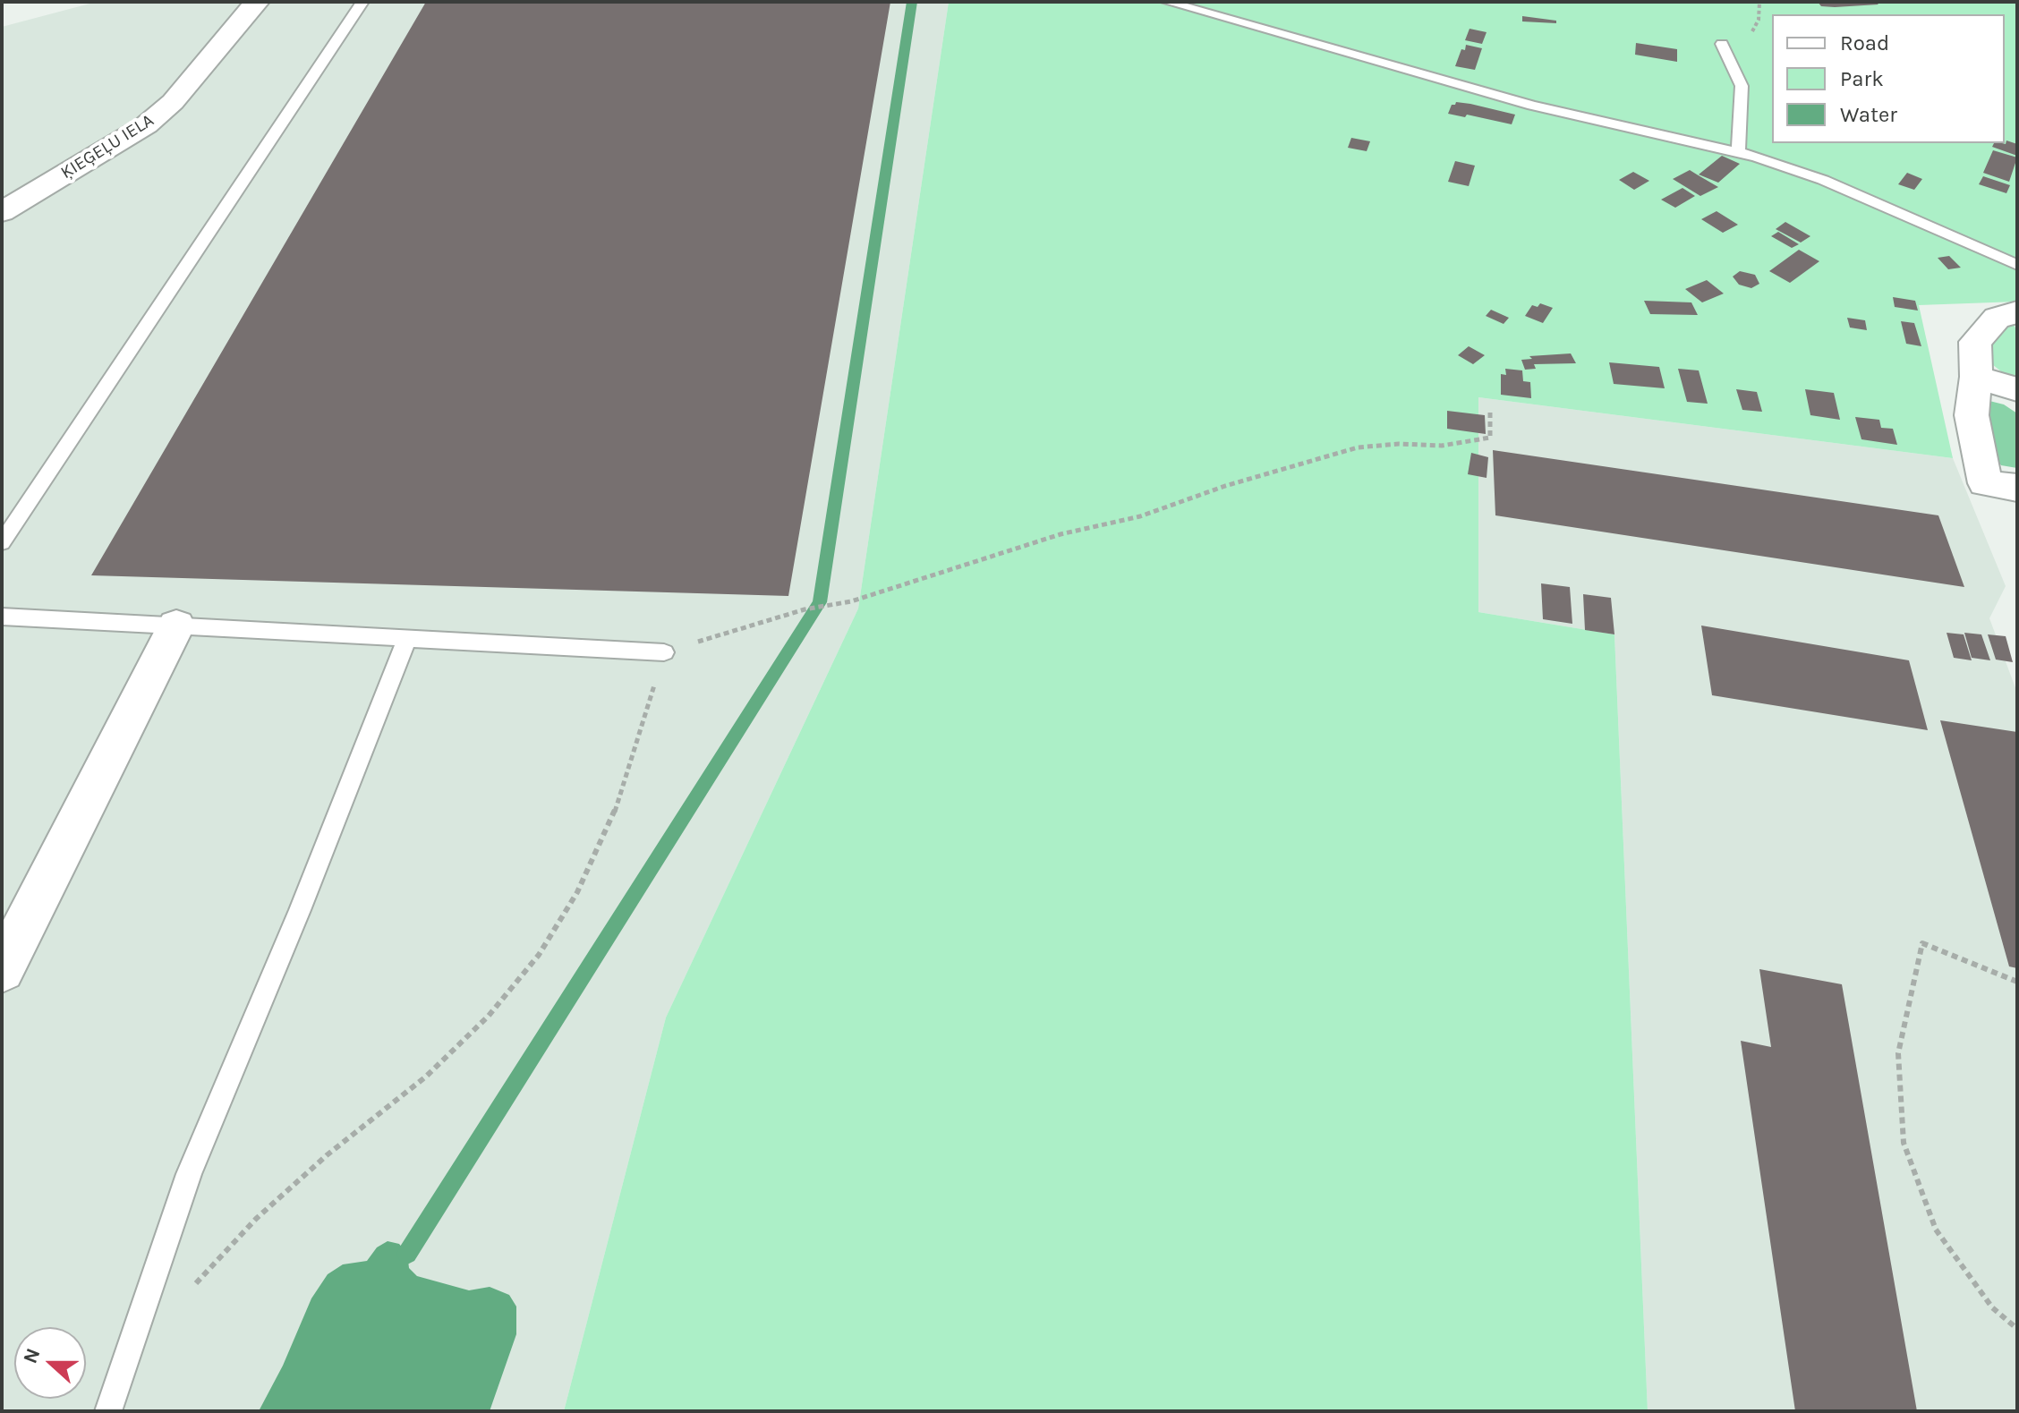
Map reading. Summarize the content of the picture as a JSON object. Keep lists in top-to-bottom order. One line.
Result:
{"streets":{"street":["ĶIEĢEĻU IELA"]},"legend":["Road","Park","Water"],"north":"left"}
